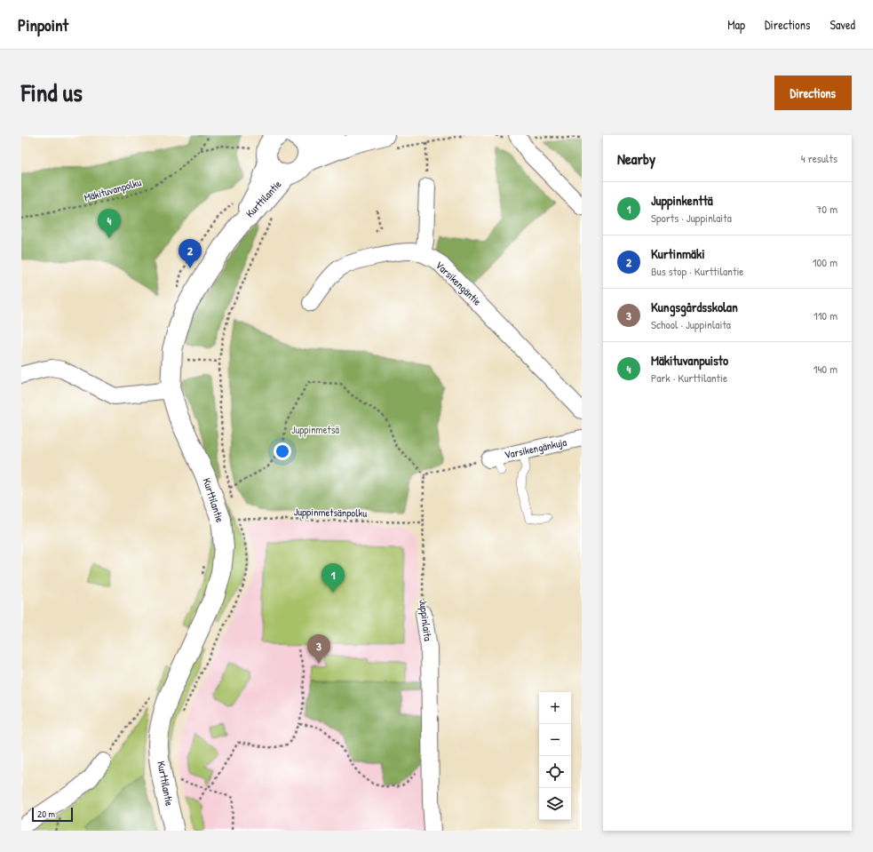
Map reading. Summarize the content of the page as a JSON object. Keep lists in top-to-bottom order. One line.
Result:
{"streets":{"street":["Kurttilantie","Varsikengäntie","Varsikengänkuja","Juppinlaita"],"path":["Mäkituvanpolku","Juppinmetsänpolku"]},"crossings":[["Juppinmetsänpolku","Juppinlaita"]],"parks":["Juppinmetsä"],"scale_bar":"20 m","page":{"header":"Pinpoint","nav":["Map","Directions","Saved"],"title":"Find us","buttons":"Directions","heading":["Nearby","4 results"],"list":[{"mark":"1","name":"Juppinkenttä","note":"Sports · Juppinlaita","value":"70 m"},{"mark":"2","name":"Kurtinmäki","note":"Bus stop · Kurttilantie","value":"100 m"},{"mark":"3","name":"Kungsgårdsskolan","note":"School · Juppinlaita","value":"110 m"},{"mark":"4","name":"Mäkituvanpuisto","note":"Park · Kurttilantie","value":"140 m"}],"pins":["4","2","1","3"],"map_buttons":["+","−"],"scale":"20 m"}}
